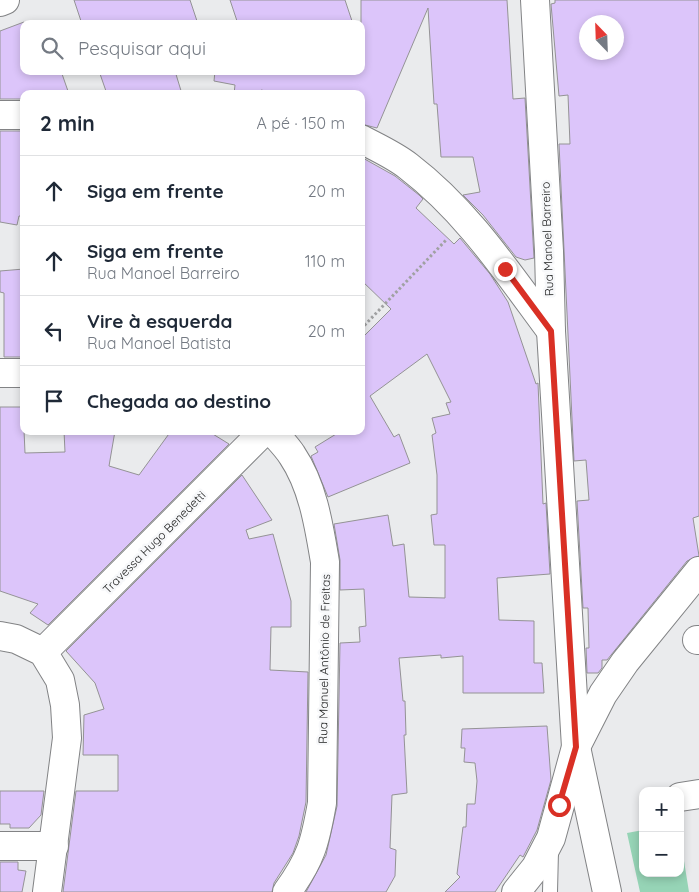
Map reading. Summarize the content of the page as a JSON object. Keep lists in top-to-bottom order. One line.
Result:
{"streets":{"street":["Rua Manoel Barreiro","Travessa Hugo Benedetti","Rua Manuel Antônio de Freitas"]},"north":"top left","page":{"search":"Pesquisar aqui","heading":["2 min","A pé · 150 m"],"list":[["Siga em frente","20 m"],["Siga em frente","Rua Manoel Barreiro","110 m"],["Vire à esquerda","Rua Manoel Batista","20 m"],"Chegada ao destino"],"map_buttons":["+","−"]}}
